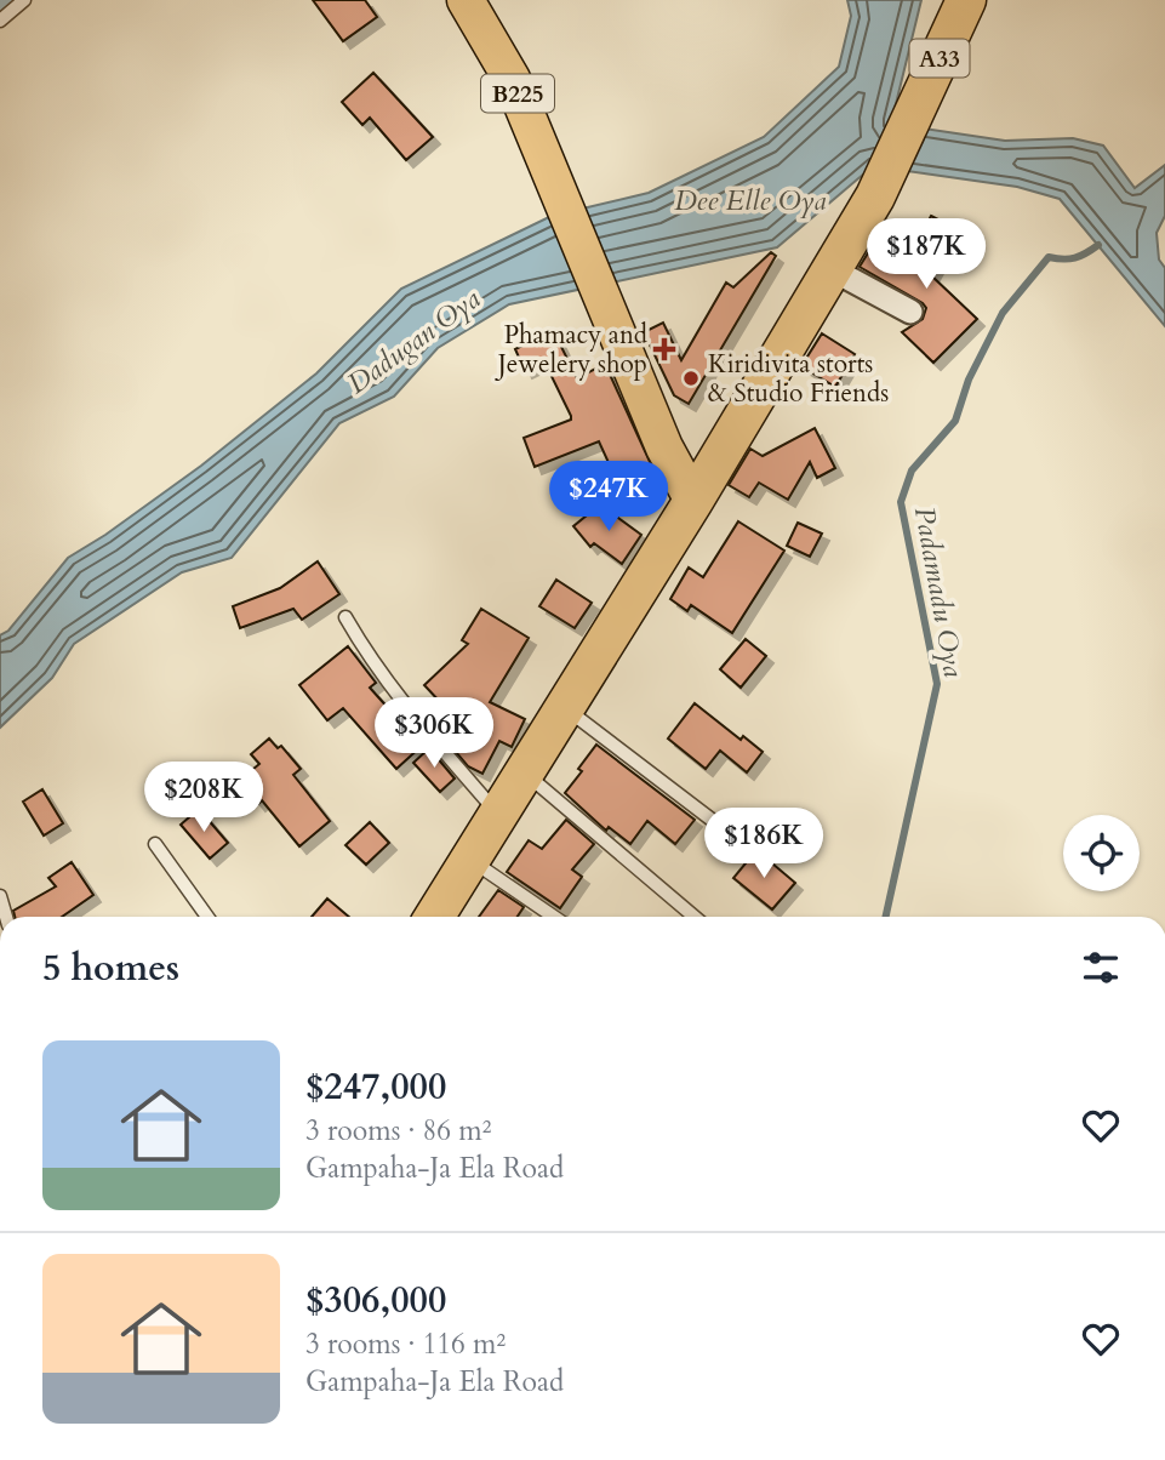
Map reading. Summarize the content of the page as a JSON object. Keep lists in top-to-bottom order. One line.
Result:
{"streets":{"highway":["A33"],"main road":["B225"]},"crossings":[["A33","B225"]],"water":["Dee Elle Oya","Dadugan Oya","Padamadu Oya"],"places":{"health":["Phamacy and Jewelery shop"],"other":["Kiridivita storts & Studio Friends"]},"page":{"price":["$187K","$247K","$306K","$208K","$186K"],"heading":"5 homes","list":[{"name":"$247,000","note":"3 rooms · 86 m² · Gampaha-Ja Ela Road"},{"name":"$306,000","note":"3 rooms · 116 m² · Gampaha-Ja Ela Road"}]}}
